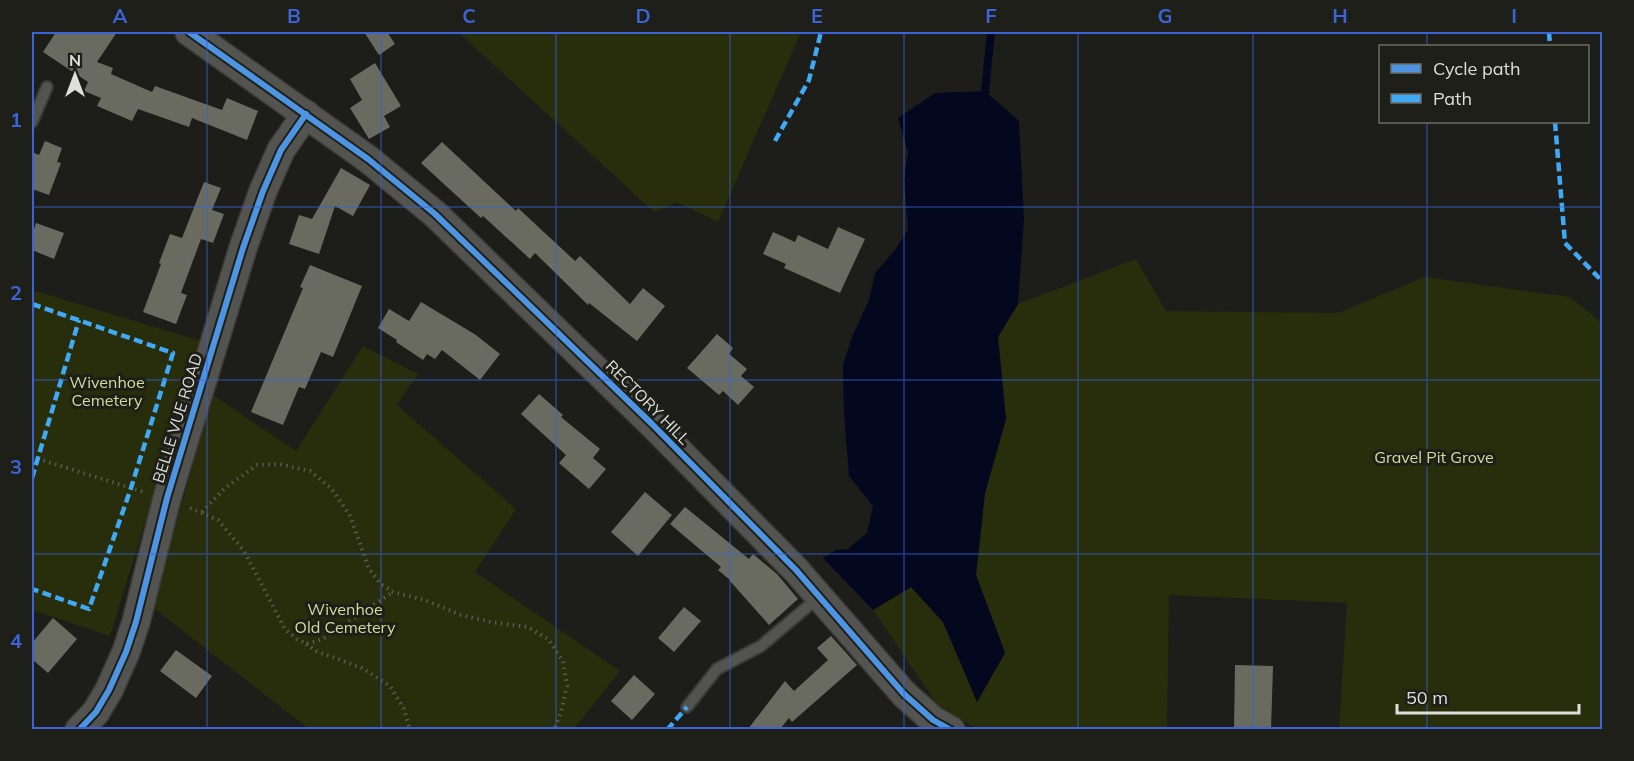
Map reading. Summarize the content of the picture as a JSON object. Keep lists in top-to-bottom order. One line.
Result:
{"streets":{"street":["RECTORY HILL","BELLE VUE ROAD"]},"crossings":[["RECTORY HILL","BELLE VUE ROAD"]],"parks":["Wivenhoe Cemetery","Gravel Pit Grove","Wivenhoe Old Cemetery"],"legend":["Cycle path","Path"],"scale_bar":"50 m","north":"top","grid":{"columns":["A","B","C","D","E","F","G","H","I"],"rows":["1","2","3","4"]}}
